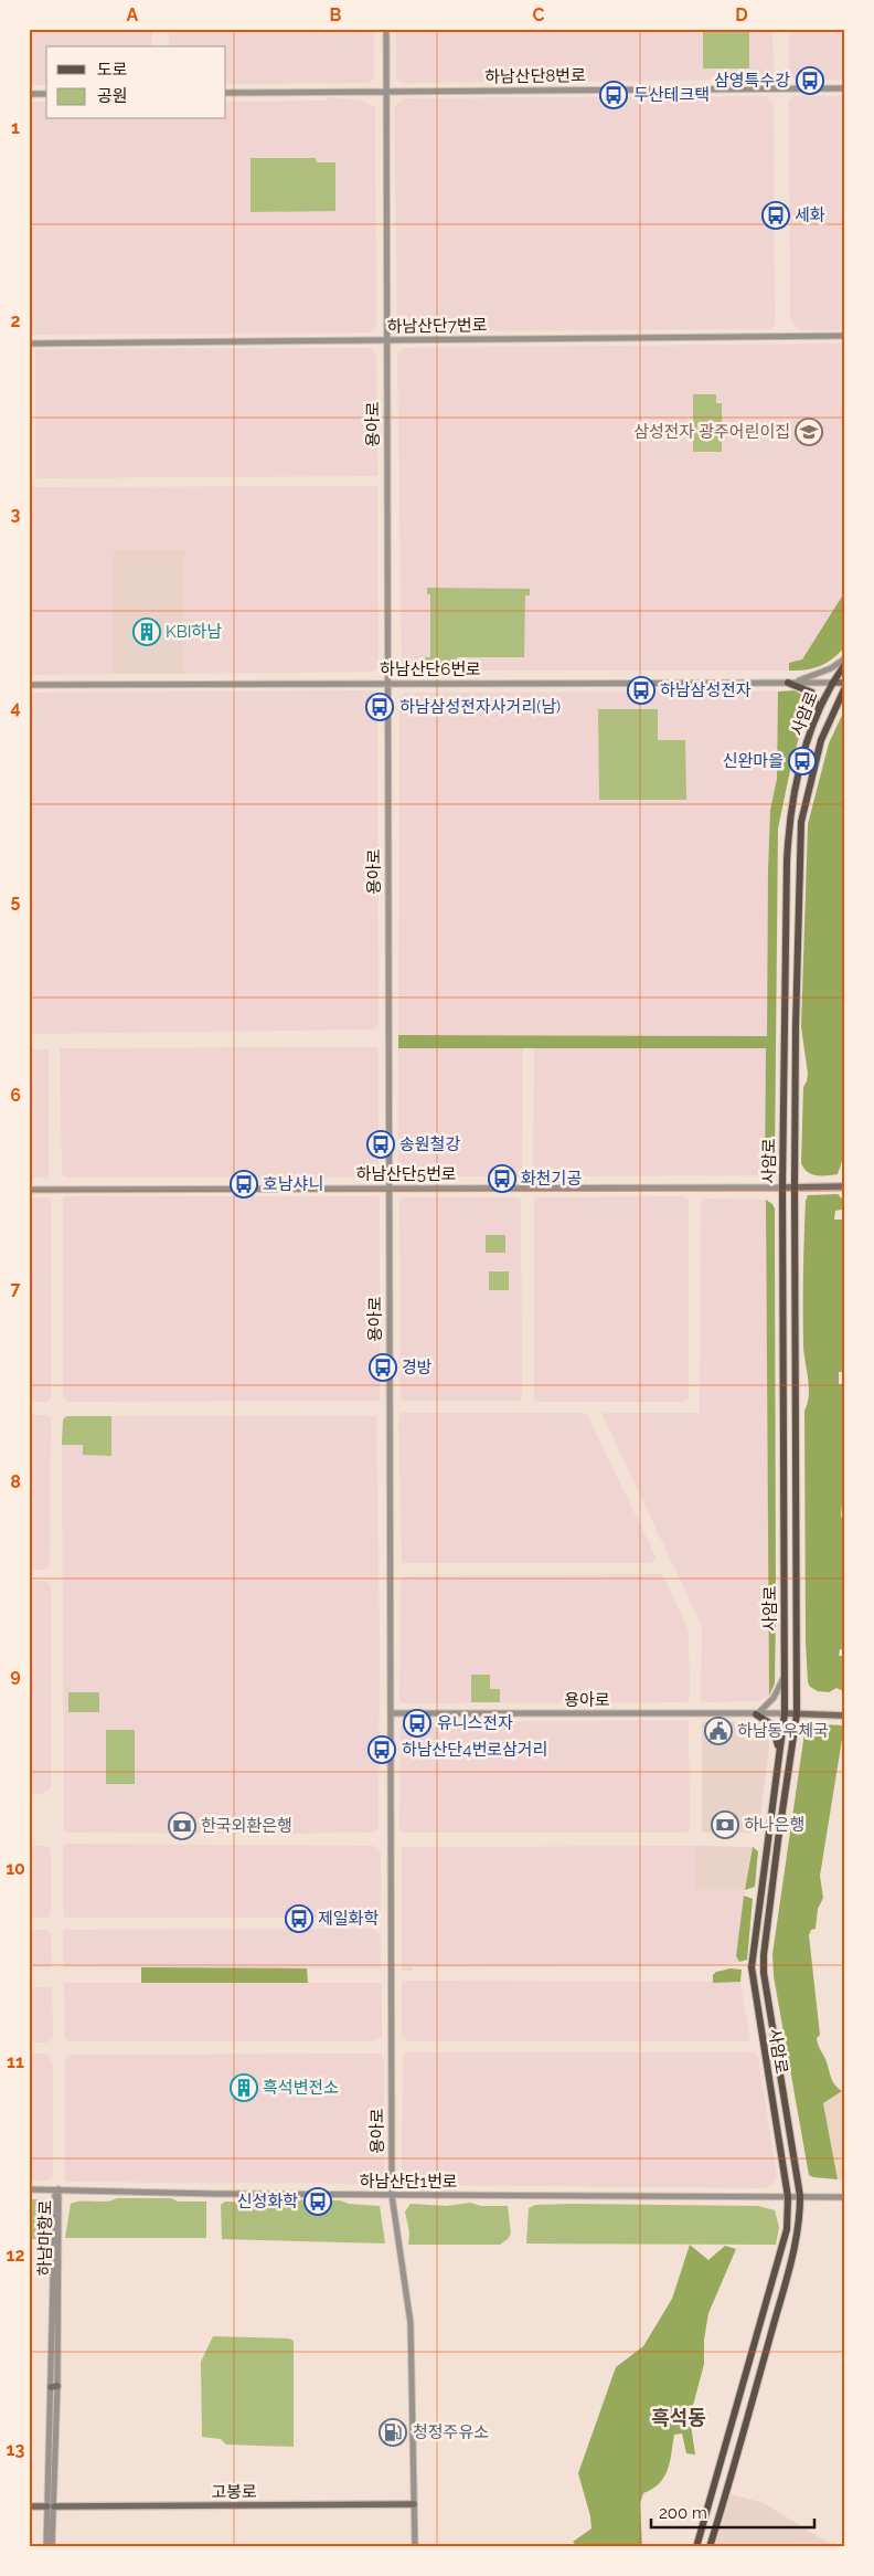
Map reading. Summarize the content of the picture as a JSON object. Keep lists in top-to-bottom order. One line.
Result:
{"streets":{"main road":["사암로","고봉로"],"street":["하남산단8번로","하남산단7번로","용아로","하남산단6번로","하남산단5번로","하남산단1번로","하남마항로"]},"crossings":[["하남산단8번로","용아로"],["하남산단7번로","용아로"],["용아로","하남산단6번로"],["용아로","사암로"],["용아로","하남산단5번로"],["용아로","하남산단1번로"],["용아로","고봉로"],["하남산단6번로","사암로"],["사암로","하남산단5번로"],["사암로","하남산단1번로"],["하남산단1번로","하남마항로"],["하남마항로","고봉로"]],"districts":["흑석동"],"places":{"bus stop":["삼영특수강","두산테크택","세화","하남삼성전자","하남삼성전자사거리(남)","신완마을","송원철강","화천기공","호남샤니","경방","유니스전자","하남산단4번로삼거리","제일화학","신성화학"],"school or university":["삼성전자 광주어린이집"],"building":["KBI하남","흑석변전소"],"public building":["하남동우체국"],"bank":["하나은행","한국외환은행"],"fuel station":["청정주유소"]},"legend":["도로","공원"],"scale_bar":"200 m","grid":{"columns":["A","B","C","D"],"rows":["1","2","3","4","5","6","7","8","9","10","11","12","13"]}}
